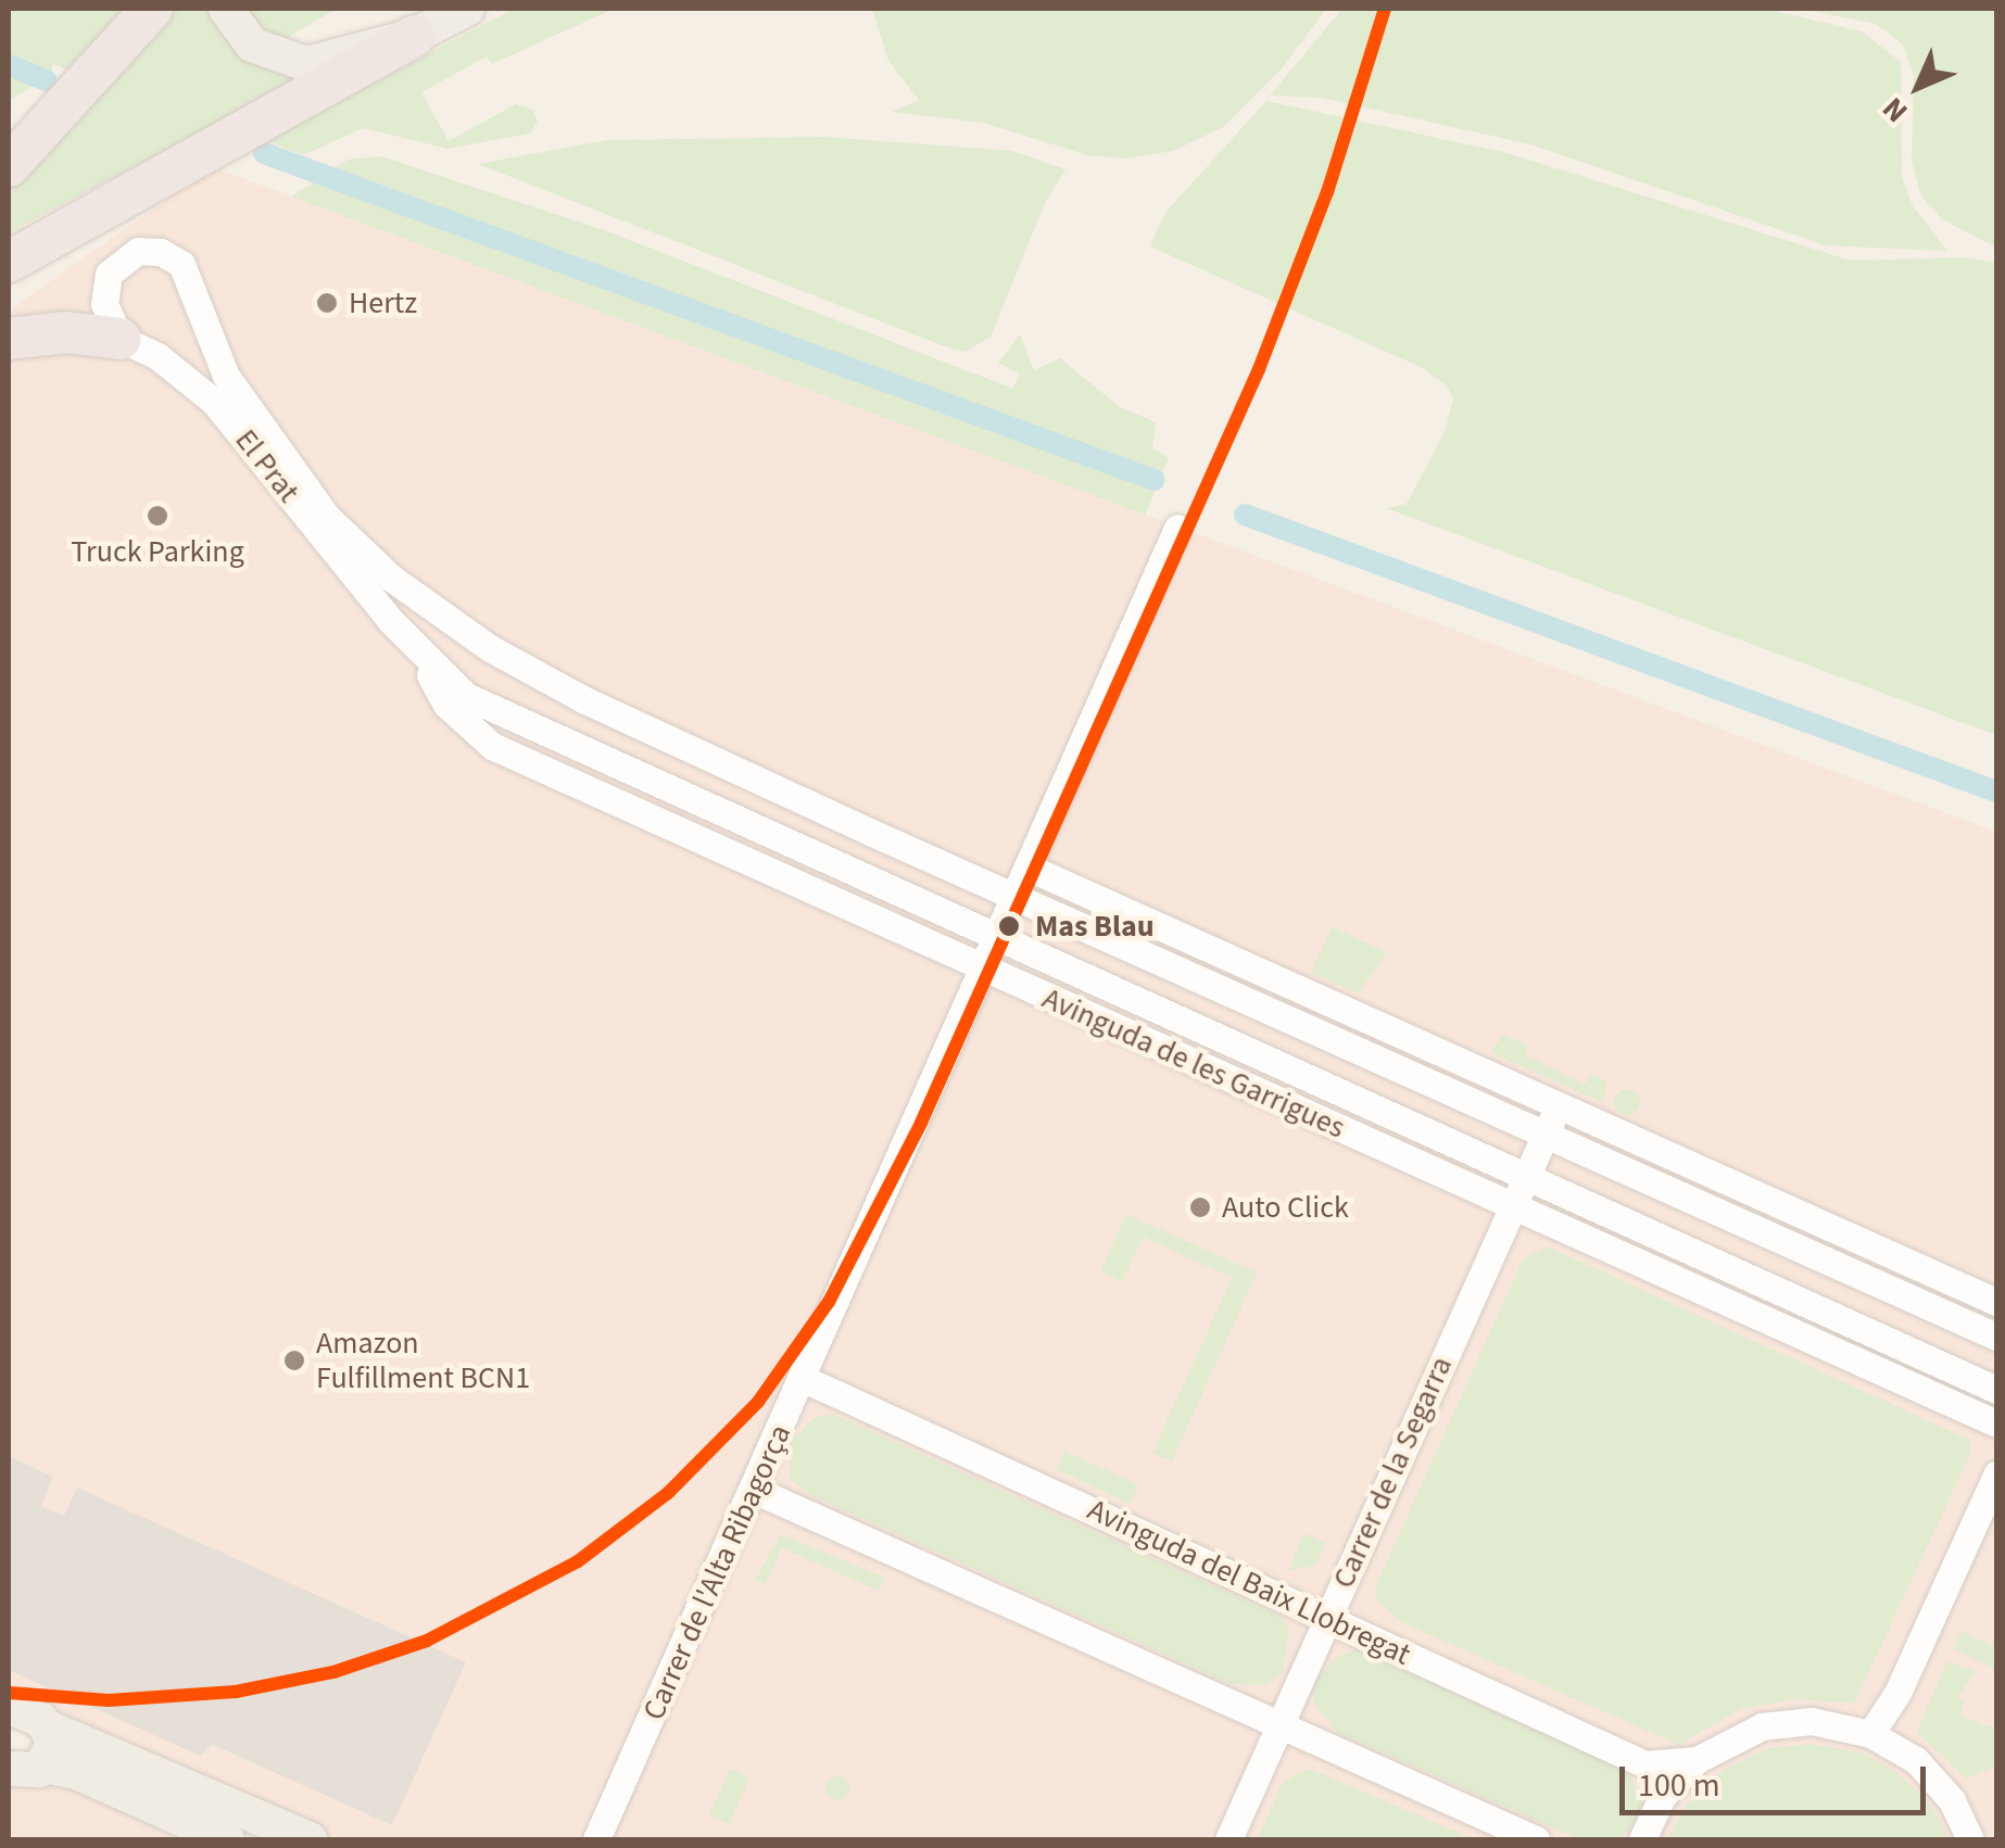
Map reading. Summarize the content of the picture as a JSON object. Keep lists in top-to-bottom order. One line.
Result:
{"streets":{"street":["El Prat","Avinguda de les Garrigues","Carrer de la Segarra","Carrer de l'Alta Ribagorça","Avinguda del Baix Llobregat"]},"crossings":[["El Prat","Avinguda de les Garrigues"],["Avinguda de les Garrigues","Carrer de la Segarra"],["Avinguda de les Garrigues","Carrer de l'Alta Ribagorça"],["Carrer de la Segarra","Avinguda del Baix Llobregat"],["Carrer de l'Alta Ribagorça","Avinguda del Baix Llobregat"]],"places":["Hertz","Truck Parking","Mas Blau","Auto Click","Amazon Fulfillment BCN1"],"scale_bar":"100 m","north":"bottom left"}
